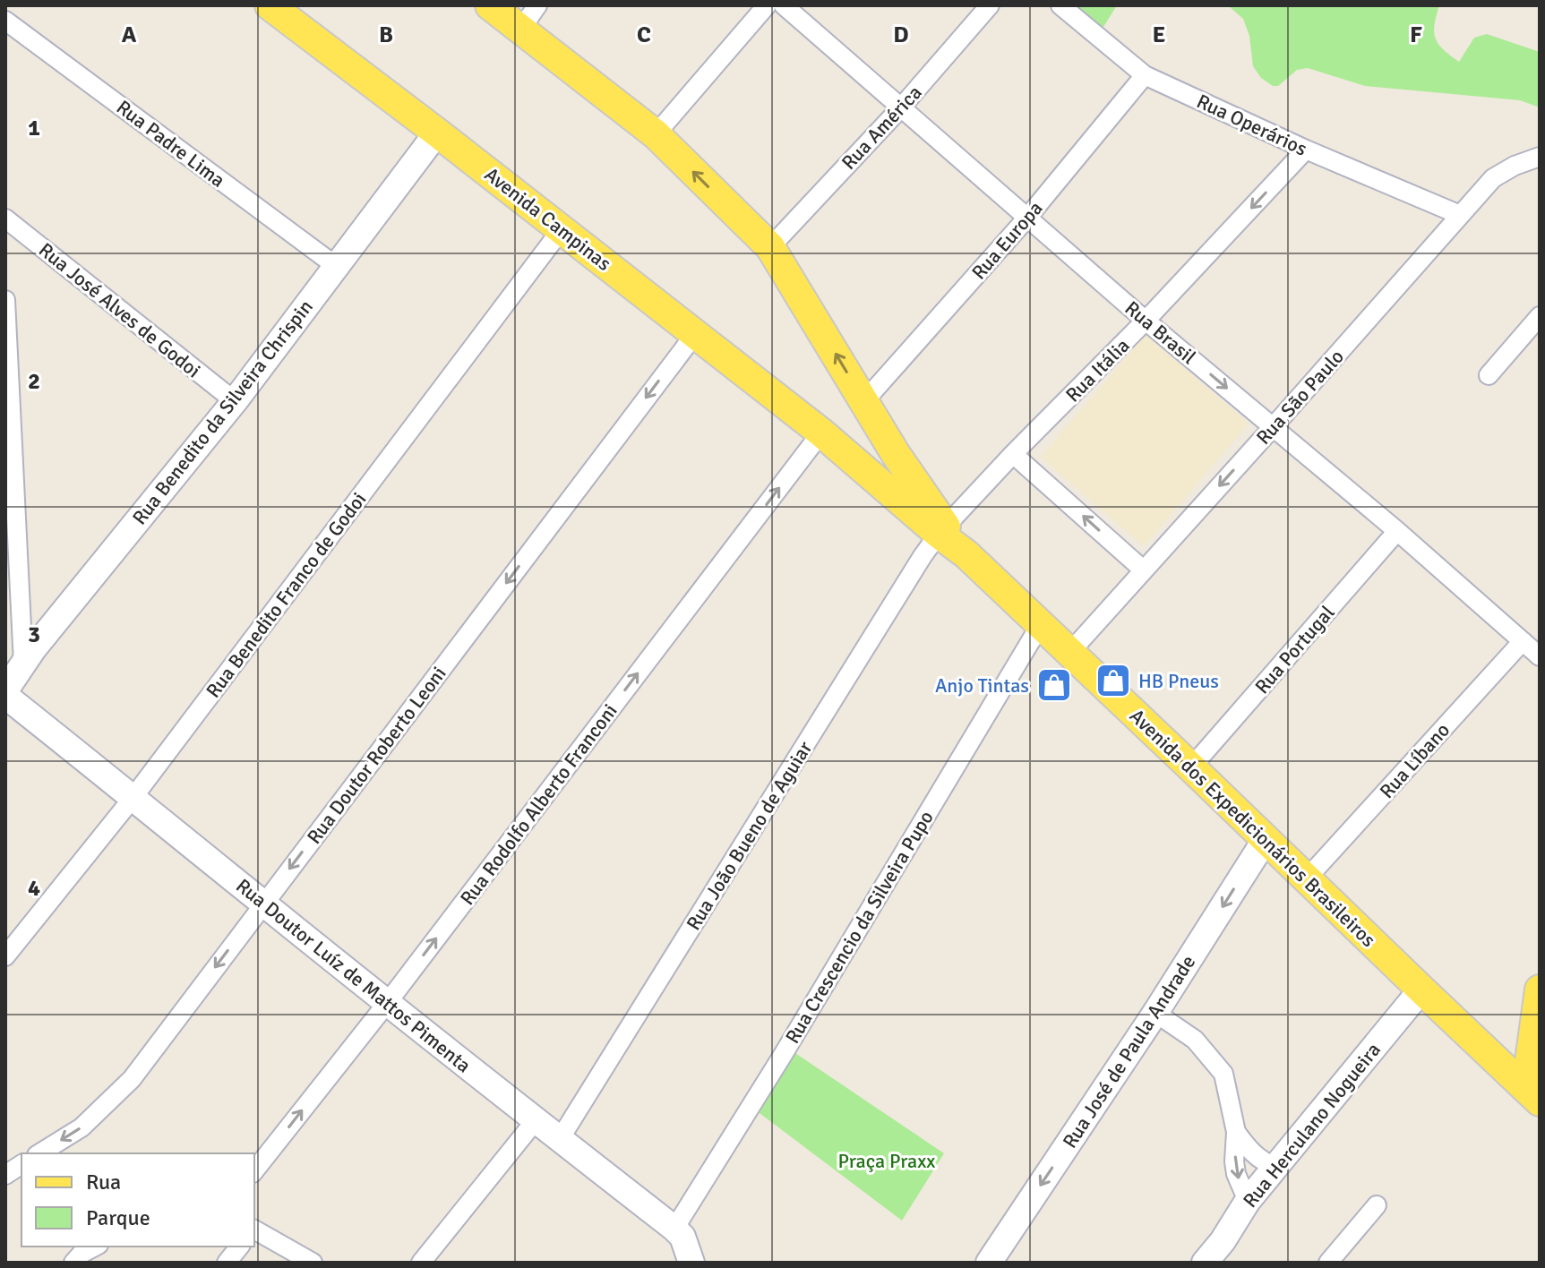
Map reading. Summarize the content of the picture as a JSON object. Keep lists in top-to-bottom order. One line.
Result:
{"streets":{"main road":["Avenida Campinas","Avenida dos Expedicionários Brasileiros"],"street":["Rua Operários","Rua América","Rua Padre Lima","Rua Europa","Rua José Alves de Godoi","Rua Brasil","Rua Itália","Rua São Paulo","Rua Benedito da Silveira Chrispin","Rua Benedito Franco de Godoi","Rua Portugal","Rua Doutor Roberto Leoni","Rua Líbano","Rua Rodolfo Alberto Franconi","Rua João Bueno de Aguiar","Rua Crescencio da Silveira Pupo","Rua Doutor Luíz de Mattos Pimenta","Rua José de Paula Andrade","Rua Herculano Nogueira"]},"crossings":[["Rua Operários","Rua Europa"],["Rua Operários","Rua Itália"],["Rua Operários","Rua São Paulo"],["Rua América","Rua Brasil"],["Rua Padre Lima","Rua Benedito da Silveira Chrispin"],["Avenida Campinas","Rua Itália"],["Avenida Campinas","Rua Benedito da Silveira Chrispin"],["Avenida Campinas","Rua Benedito Franco de Godoi"],["Avenida Campinas","Rua Doutor Roberto Leoni"],["Avenida Campinas","Rua Rodolfo Alberto Franconi"],["Avenida Campinas","Avenida dos Expedicionários Brasileiros"],["Avenida Campinas","Rua João Bueno de Aguiar"],["Rua Europa","Rua Brasil"],["Rua José Alves de Godoi","Rua Benedito da Silveira Chrispin"],["Rua Brasil","Rua Itália"],["Rua Brasil","Rua São Paulo"],["Rua Brasil","Rua Portugal"],["Rua Brasil","Rua Líbano"],["Rua Itália","Avenida dos Expedicionários Brasileiros"],["Rua Itália","Rua João Bueno de Aguiar"],["Rua São Paulo","Avenida dos Expedicionários Brasileiros"],["Rua Benedito da Silveira Chrispin","Rua Doutor Luíz de Mattos Pimenta"],["Rua Benedito Franco de Godoi","Rua Doutor Luíz de Mattos Pimenta"],["Rua Portugal","Avenida dos Expedicionários Brasileiros"],["Rua Doutor Roberto Leoni","Rua Doutor Luíz de Mattos Pimenta"],["Rua Líbano","Avenida dos Expedicionários Brasileiros"],["Rua Rodolfo Alberto Franconi","Rua Doutor Luíz de Mattos Pimenta"],["Avenida dos Expedicionários Brasileiros","Rua João Bueno de Aguiar"],["Avenida dos Expedicionários Brasileiros","Rua Crescencio da Silveira Pupo"],["Avenida dos Expedicionários Brasileiros","Rua José de Paula Andrade"],["Avenida dos Expedicionários Brasileiros","Rua Herculano Nogueira"],["Rua João Bueno de Aguiar","Rua Doutor Luíz de Mattos Pimenta"],["Rua Crescencio da Silveira Pupo","Rua Doutor Luíz de Mattos Pimenta"]],"one_way":["Rua Itália","Rua Doutor Roberto Leoni","Rua Rodolfo Alberto Franconi","Rua José de Paula Andrade"],"parks":["Praça Praxx"],"places":{"shop":["HB Pneus","Anjo Tintas"]},"legend":["Rua","Parque"],"grid":{"columns":["A","B","C","D","E","F"],"rows":["1","2","3","4"]}}
